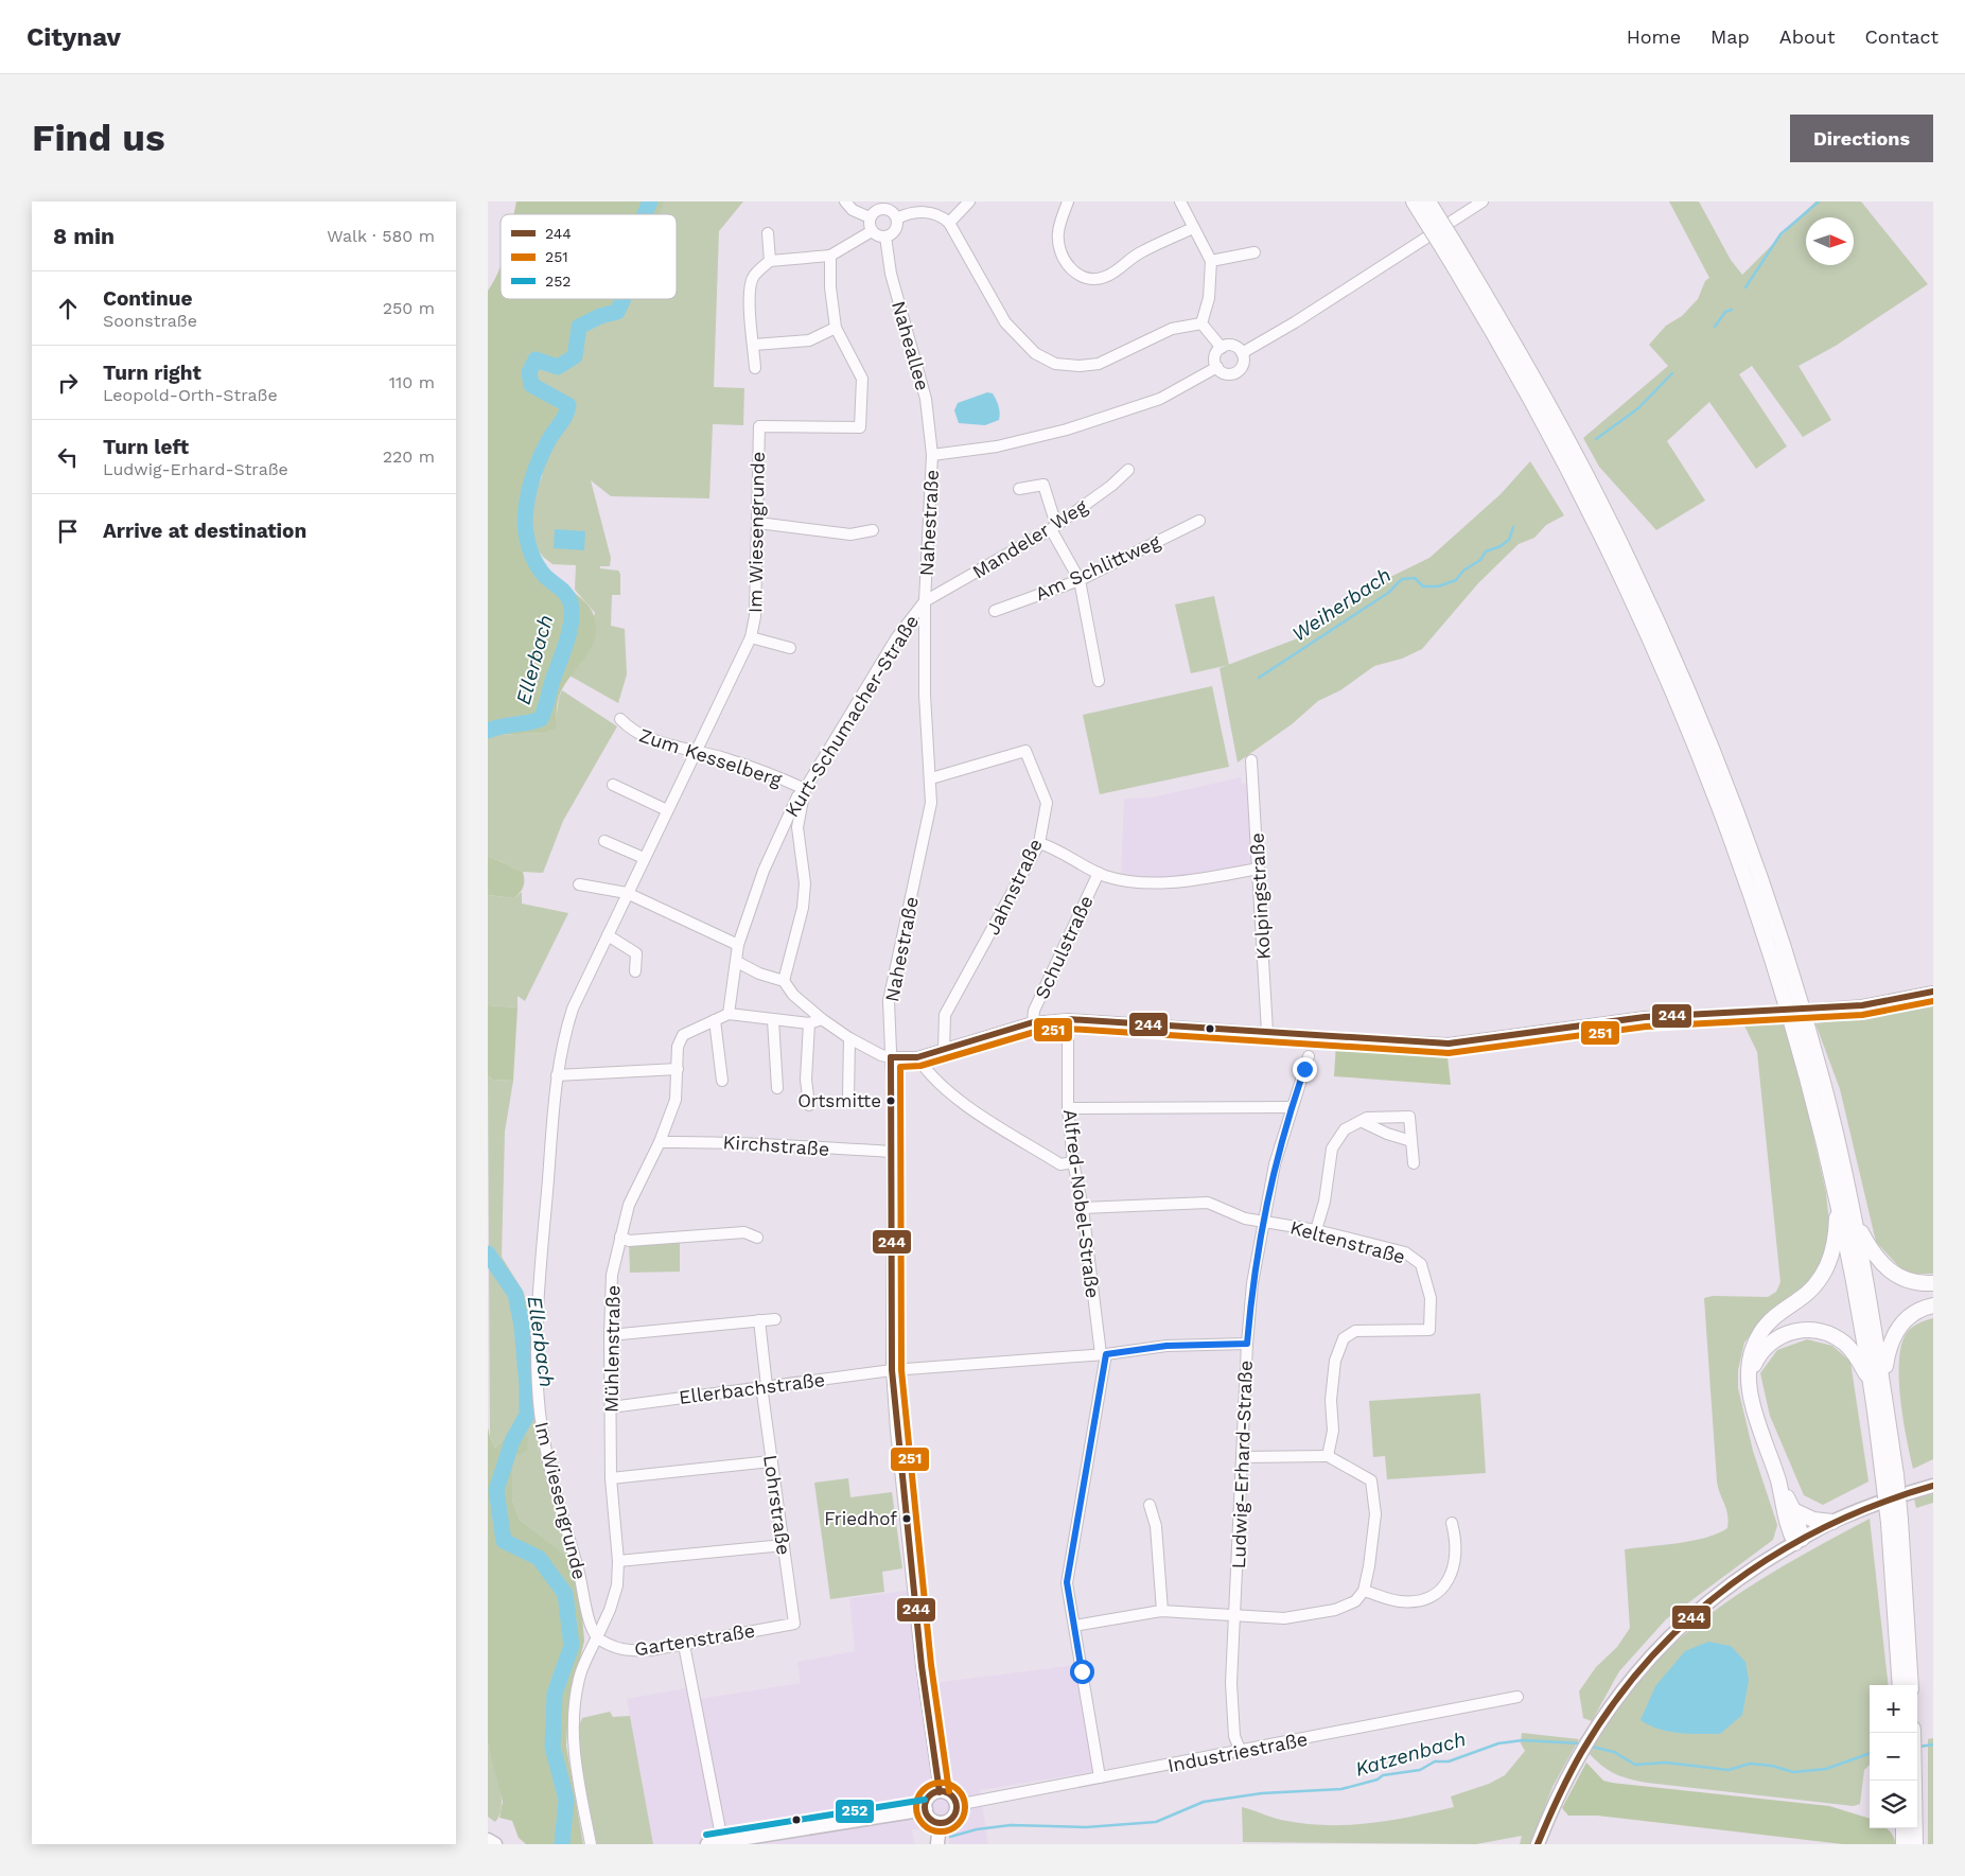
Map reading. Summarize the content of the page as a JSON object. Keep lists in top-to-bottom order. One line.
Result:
{"streets":{"street":["Naheallee","Nahestraße","Im Wiesengrunde","Mandeler Weg","Am Schlittweg","Kurt-Schumacher-Straße","Zum Kesselberg","Jahnstraße","Kolpingstraße","Schulstraße","Kirchstraße","Alfred-Nobel-Straße","Keltenstraße","Mühlenstraße","Ellerbachstraße","Ludwig-Erhard-Straße","Lohrstraße","Gartenstraße","Industriestraße"]},"crossings":[["Naheallee","Nahestraße"],["Nahestraße","Mandeler Weg"],["Nahestraße","Kurt-Schumacher-Straße"],["Nahestraße","Jahnstraße"],["Nahestraße","Kirchstraße"],["Nahestraße","Ellerbachstraße"],["Nahestraße","Industriestraße"],["Im Wiesengrunde","Zum Kesselberg"],["Im Wiesengrunde","Mühlenstraße"],["Im Wiesengrunde","Gartenstraße"],["Mandeler Weg","Kurt-Schumacher-Straße"],["Kurt-Schumacher-Straße","Zum Kesselberg"],["Kurt-Schumacher-Straße","Mühlenstraße"],["Jahnstraße","Schulstraße"],["Kolpingstraße","Schulstraße"],["Kirchstraße","Mühlenstraße"],["Alfred-Nobel-Straße","Keltenstraße"],["Alfred-Nobel-Straße","Ellerbachstraße"],["Alfred-Nobel-Straße","Industriestraße"],["Keltenstraße","Ludwig-Erhard-Straße"],["Mühlenstraße","Ellerbachstraße"],["Mühlenstraße","Gartenstraße"],["Ellerbachstraße","Ludwig-Erhard-Straße"],["Ellerbachstraße","Lohrstraße"],["Ludwig-Erhard-Straße","Industriestraße"],["Lohrstraße","Gartenstraße"]],"water":["Weiherbach","Ellerbach","Katzenbach"],"places":["Ortsmitte","Friedhof"],"lines":["transit line 244","transit line 251","transit line 252"],"legend":["244","251","252"],"north":"right","page":{"header":"Citynav","nav":["Home","Map","About","Contact"],"buttons":"Directions","title":"Find us","heading":["8 min","Walk · 580 m"],"list":[["Continue","Soonstraße","250 m"],["Turn right","Leopold-Orth-Straße","110 m"],["Turn left","Ludwig-Erhard-Straße","220 m"],"Arrive at destination"],"map_buttons":["+","−"]}}
